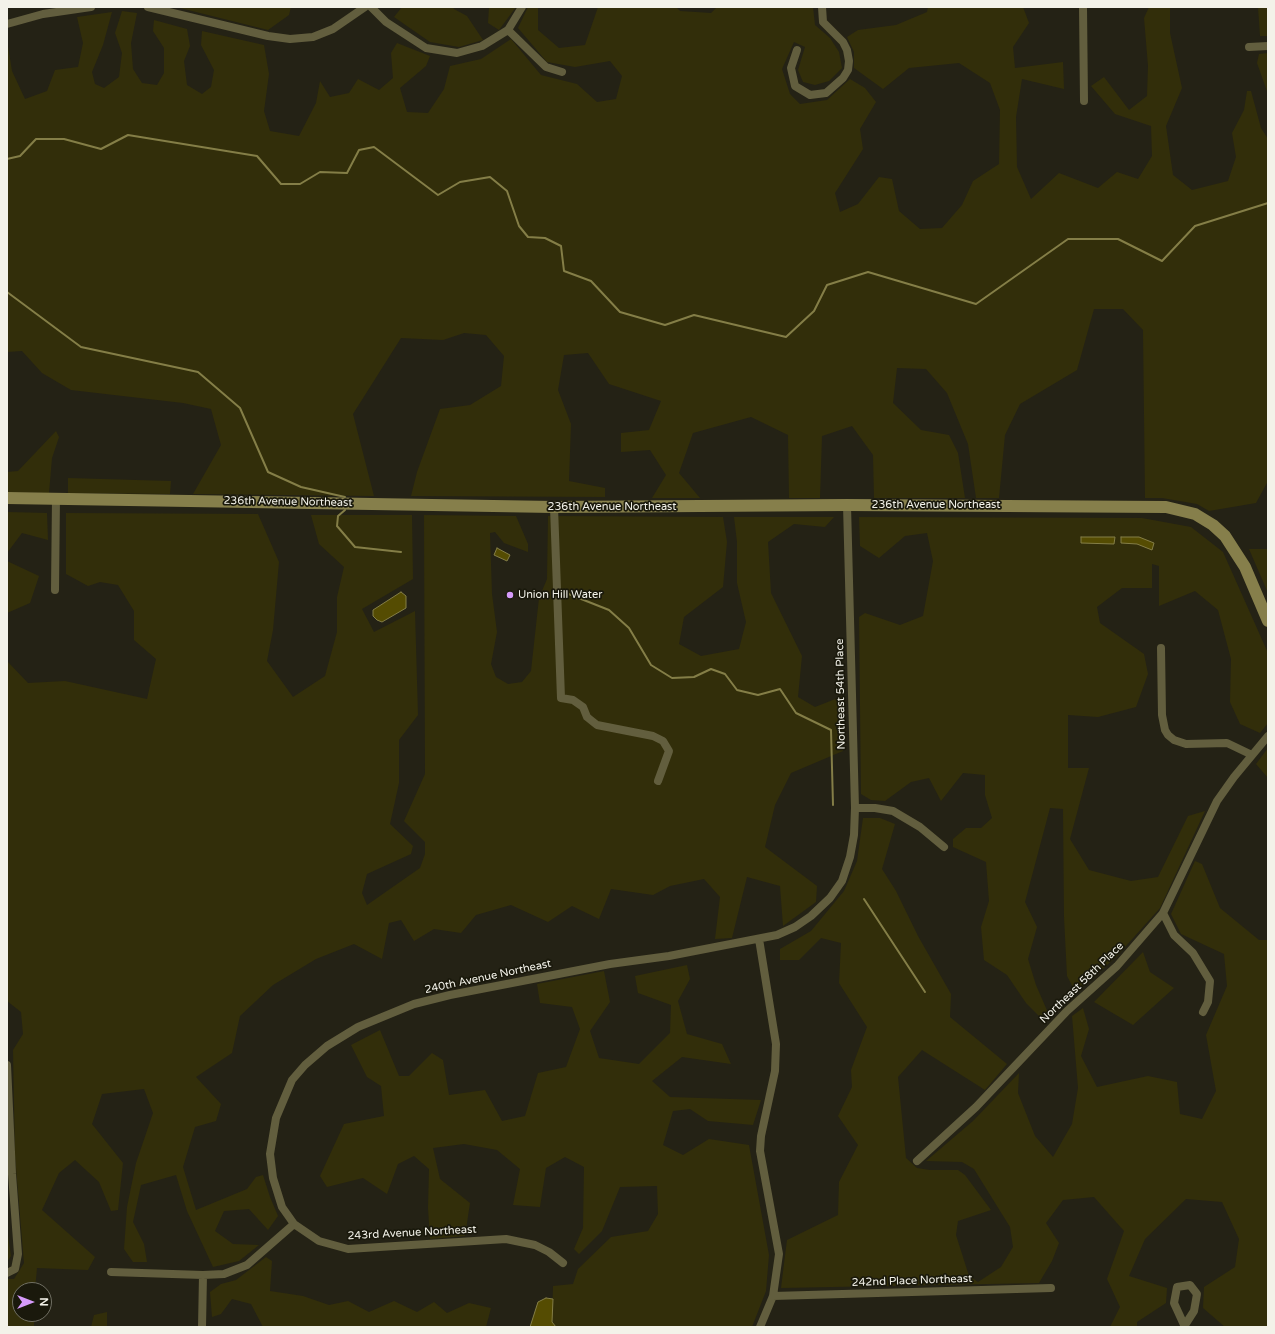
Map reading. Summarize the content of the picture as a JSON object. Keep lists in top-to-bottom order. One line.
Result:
{"streets":{"street":["236th Avenue Northeast","Northeast 54th Place","240th Avenue Northeast","Northeast 58th Place","243rd Avenue Northeast","242nd Place Northeast"]},"crossings":[["236th Avenue Northeast","Northeast 54th Place"],["Northeast 54th Place","240th Avenue Northeast"],["240th Avenue Northeast","243rd Avenue Northeast"]],"places":["Union Hill Water"],"north":"right"}
